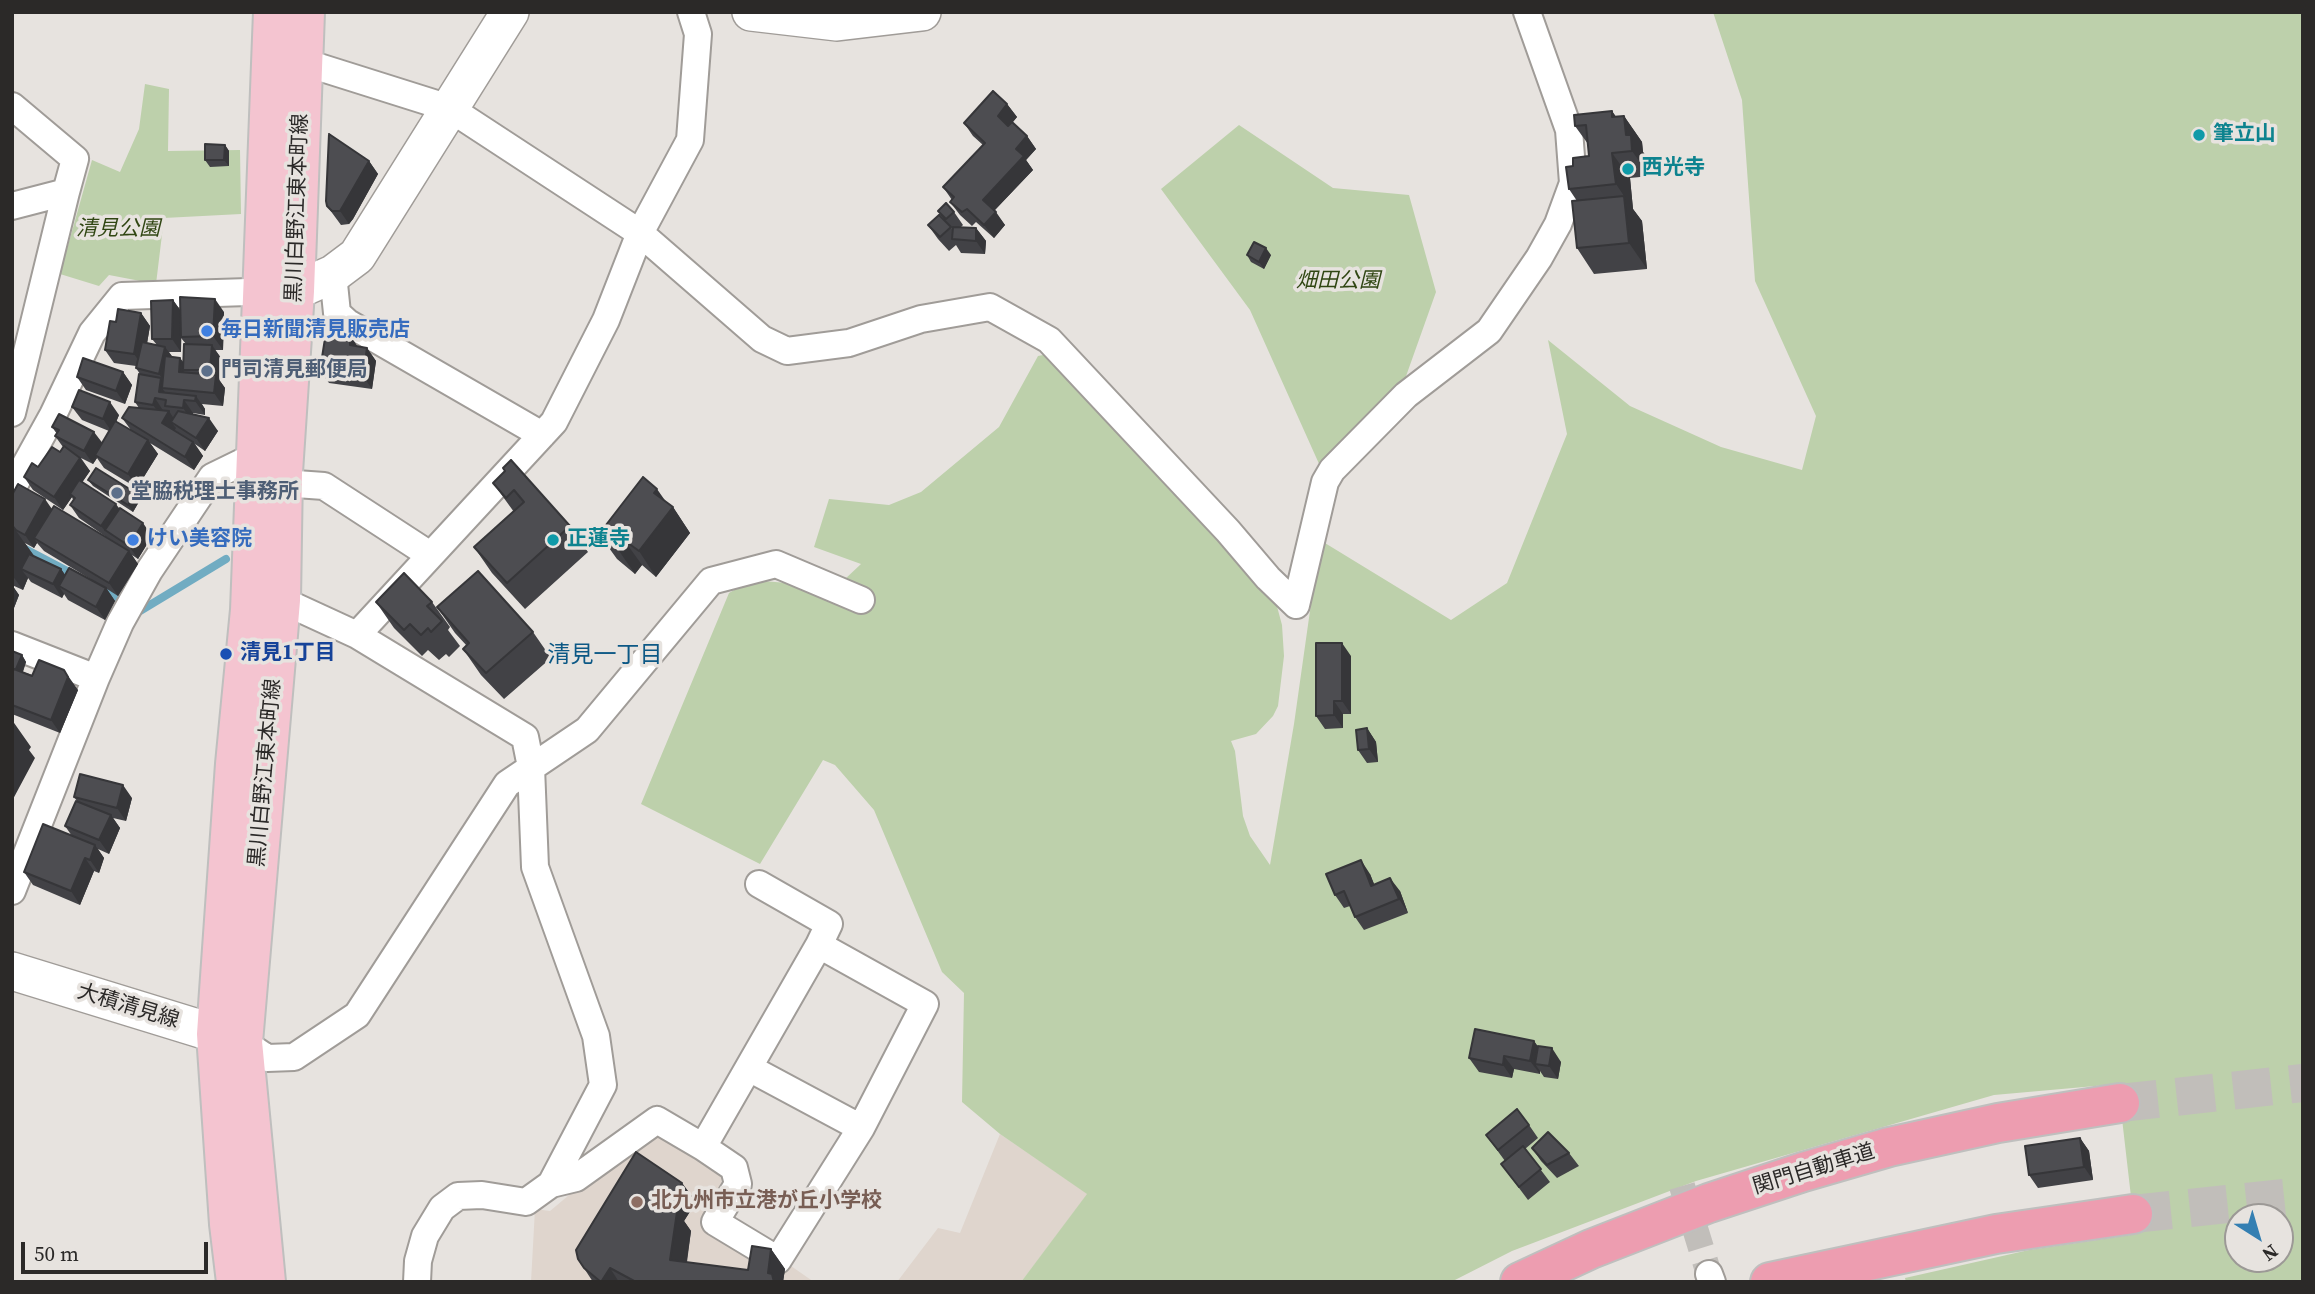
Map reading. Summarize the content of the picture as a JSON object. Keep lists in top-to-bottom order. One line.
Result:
{"streets":{"highway":["関門自動車道"],"main road":["黒川白野江東本町線"],"street":["大積清見線"]},"crossings":[["黒川白野江東本町線","大積清見線"]],"districts":["清見一丁目"],"parks":["清見公園","畑田公園"],"places":["筆立山","西光寺","毎日新聞清見販売店","門司清見郵便局","堂脇税理士事務所","けい美容院","正蓮寺","清見1丁目","北九州市立港が丘小学校"],"scale_bar":"50 m","north":"bottom right"}
